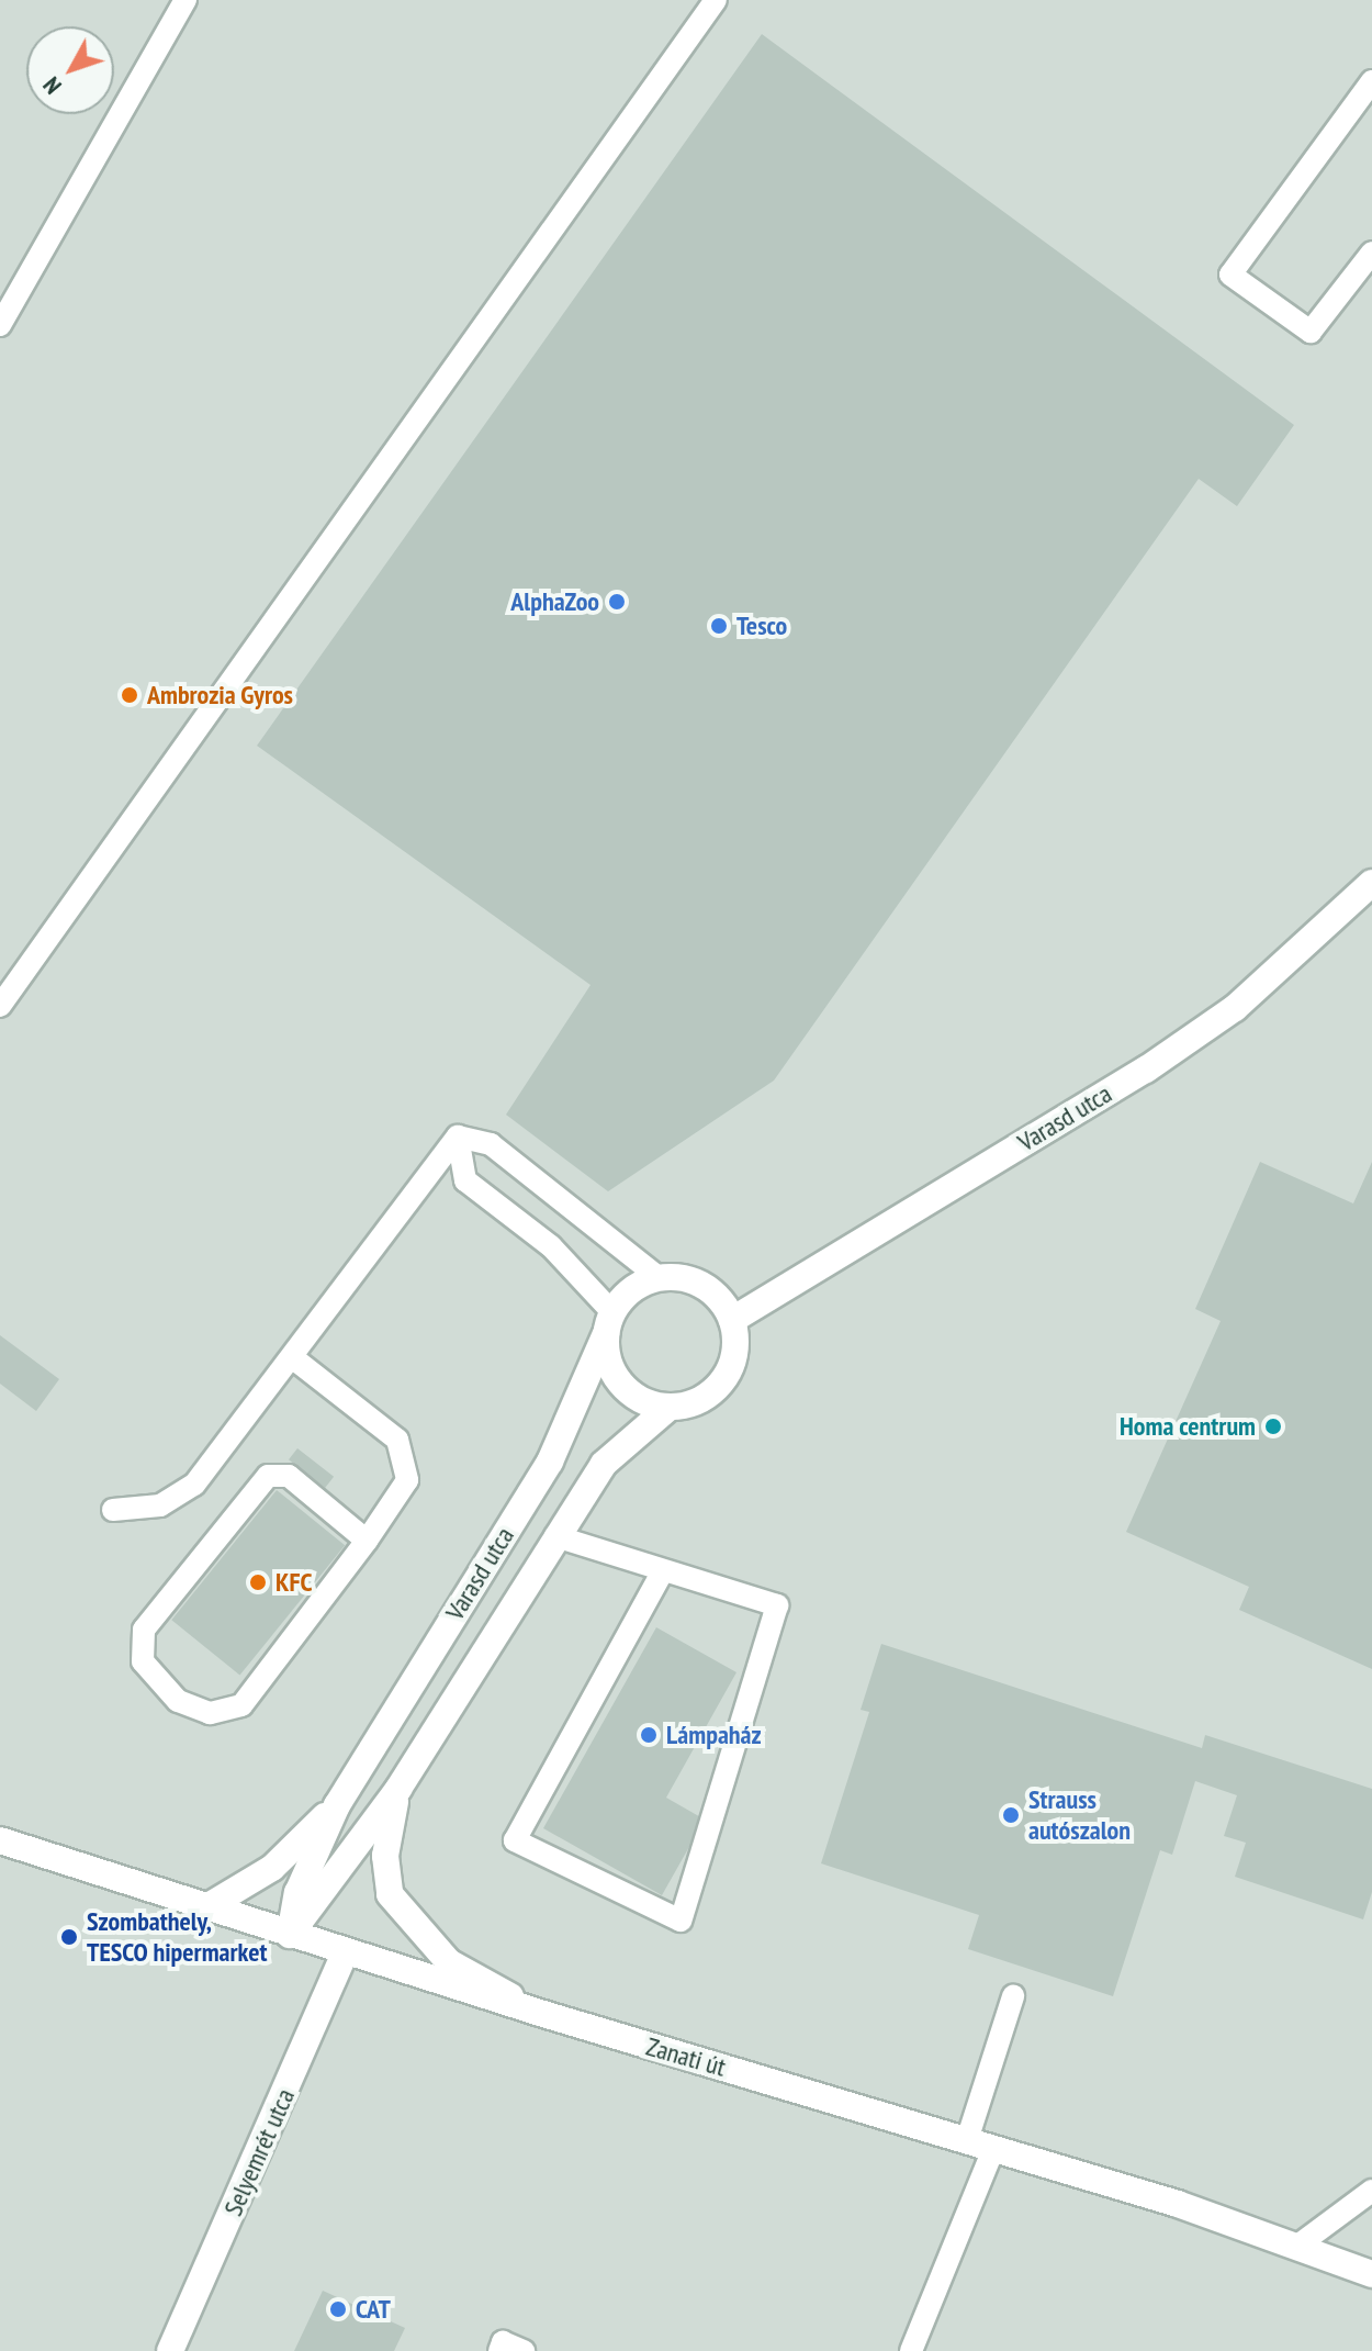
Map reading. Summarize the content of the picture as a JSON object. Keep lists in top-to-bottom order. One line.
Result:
{"streets":{"street":["Varasd utca","Zanati út","Selyemrét utca"]},"crossings":[["Varasd utca","Zanati út"],["Zanati út","Selyemrét utca"]],"places":["AlphaZoo","Tesco","Ambrozia Gyros","Homa centrum","KFC","Lámpaház","Strauss autószalon","Szombathely, TESCO hipermarket","CAT"],"north":"bottom left"}
